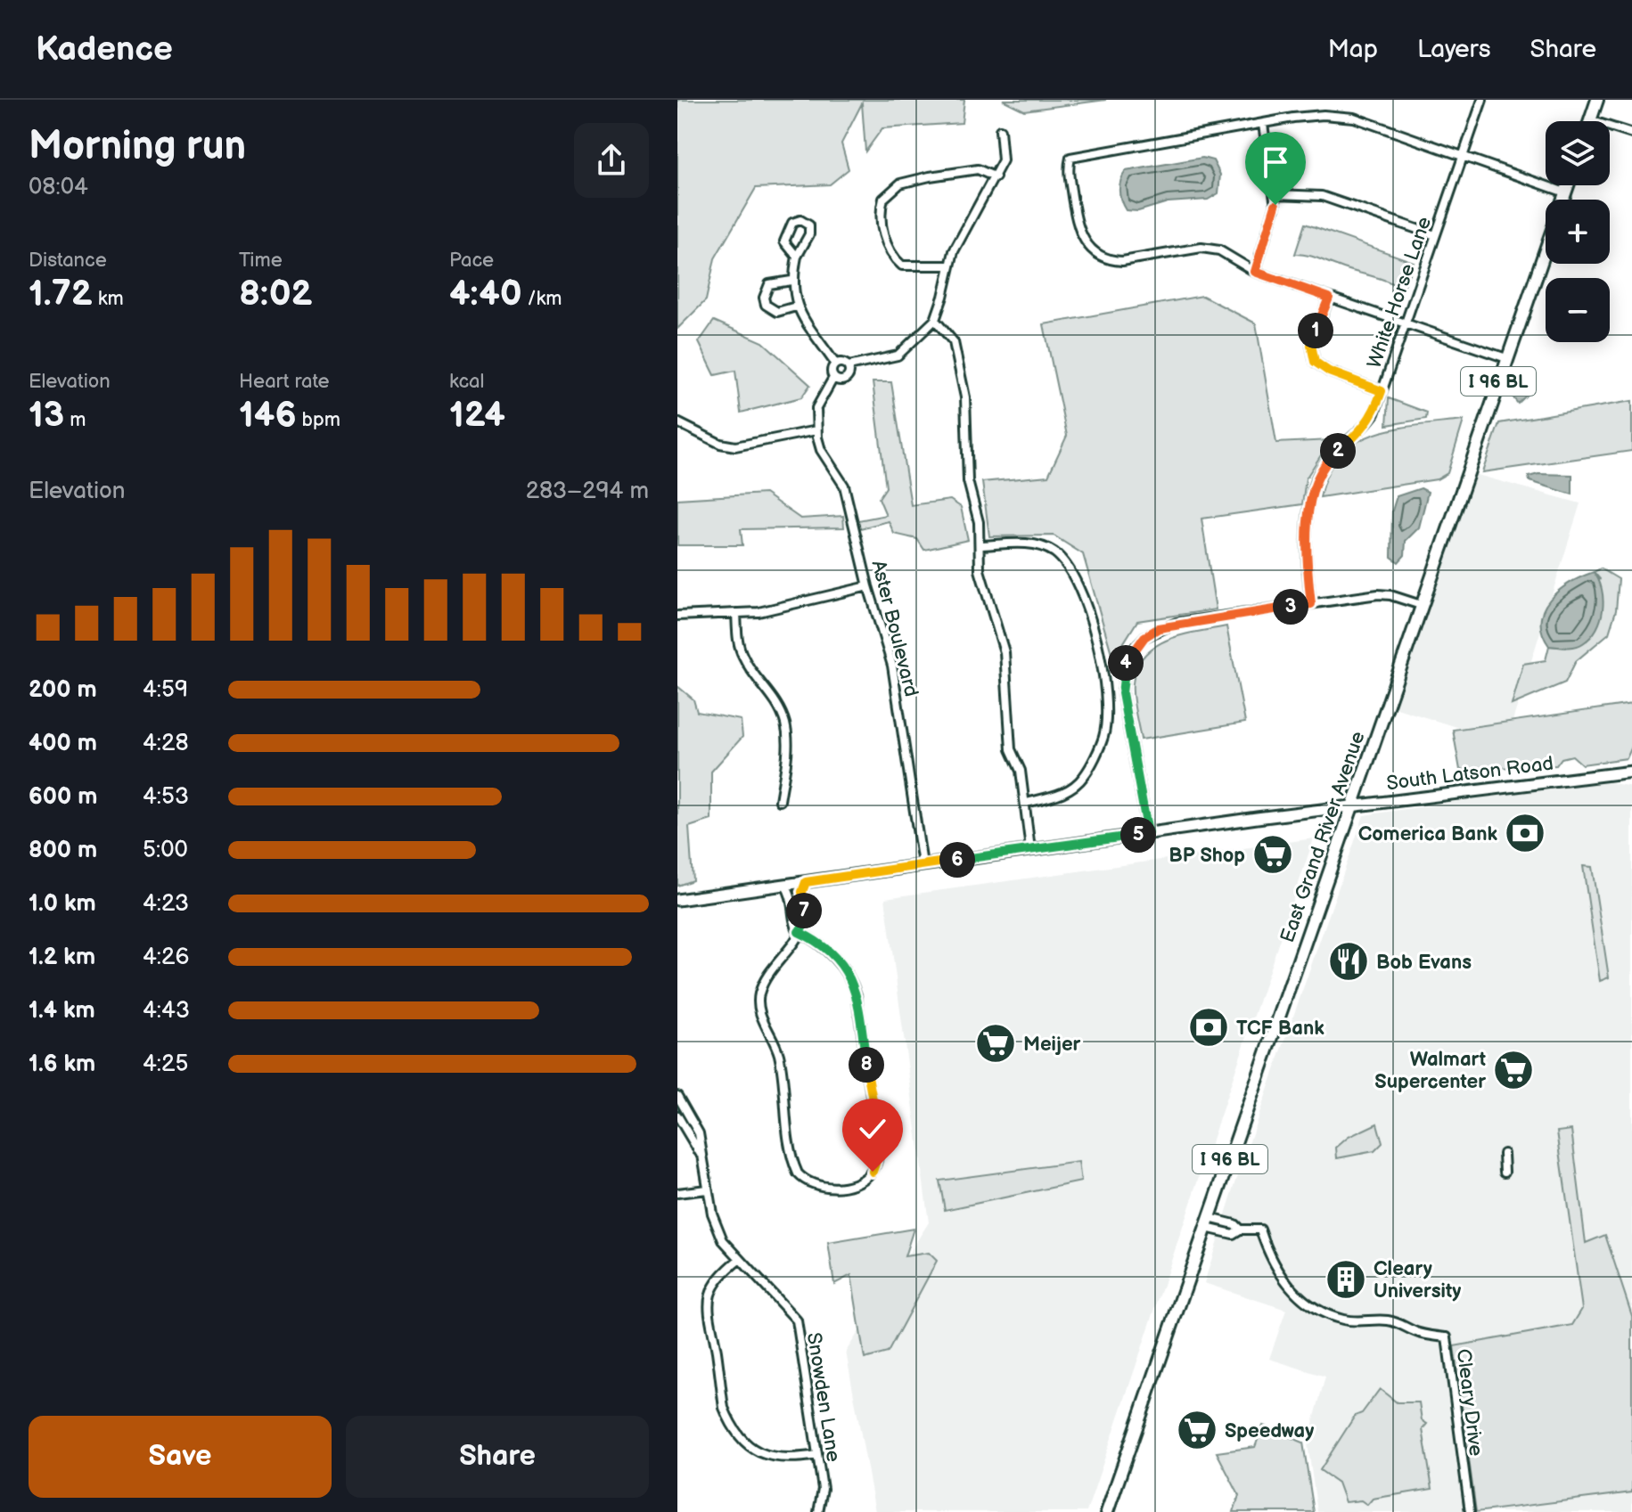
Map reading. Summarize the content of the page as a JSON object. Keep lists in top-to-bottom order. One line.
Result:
{"streets":{"main road":["I 96 BL","South Latson Road","East Grand River Avenue"],"street":["White Horse Lane","Aster Boulevard","Snowden Lane","Cleary Drive"]},"crossings":[["Aster Boulevard","South Latson Road"],["South Latson Road","East Grand River Avenue"],["East Grand River Avenue","Cleary Drive"]],"places":{"bank":["Comerica Bank","TCF Bank"],"supermarket":["BP Shop","Meijer","Walmart Supercenter","Speedway"],"restaurant":["Bob Evans"],"building":["Cleary University"]},"page":{"header":"Kadence","nav":["Map","Layers","Share"],"heading":["Morning run","08:04"],"map_buttons":["+","−"],"stats":[["Distance","1.72 km"],["Time","8:02"],["Pace","4:40 /km"],["Elevation","13 m"],["Heart rate","146 bpm"],["kcal","124"]],"pins":["1","2","3","4","5","6","7","8"],"chart":["Elevation","283–294 m"],"list":[{"name":"200 m","note":"4:59"},{"name":"400 m","note":"4:28"},{"name":"600 m","note":"4:53"},{"name":"800 m","note":"5:00"},{"name":"1.0 km","note":"4:23"},{"name":"1.2 km","note":"4:26"},{"name":"1.4 km","note":"4:43"},{"name":"1.6 km","note":"4:25"}],"buttons":["Save","Share"]}}
